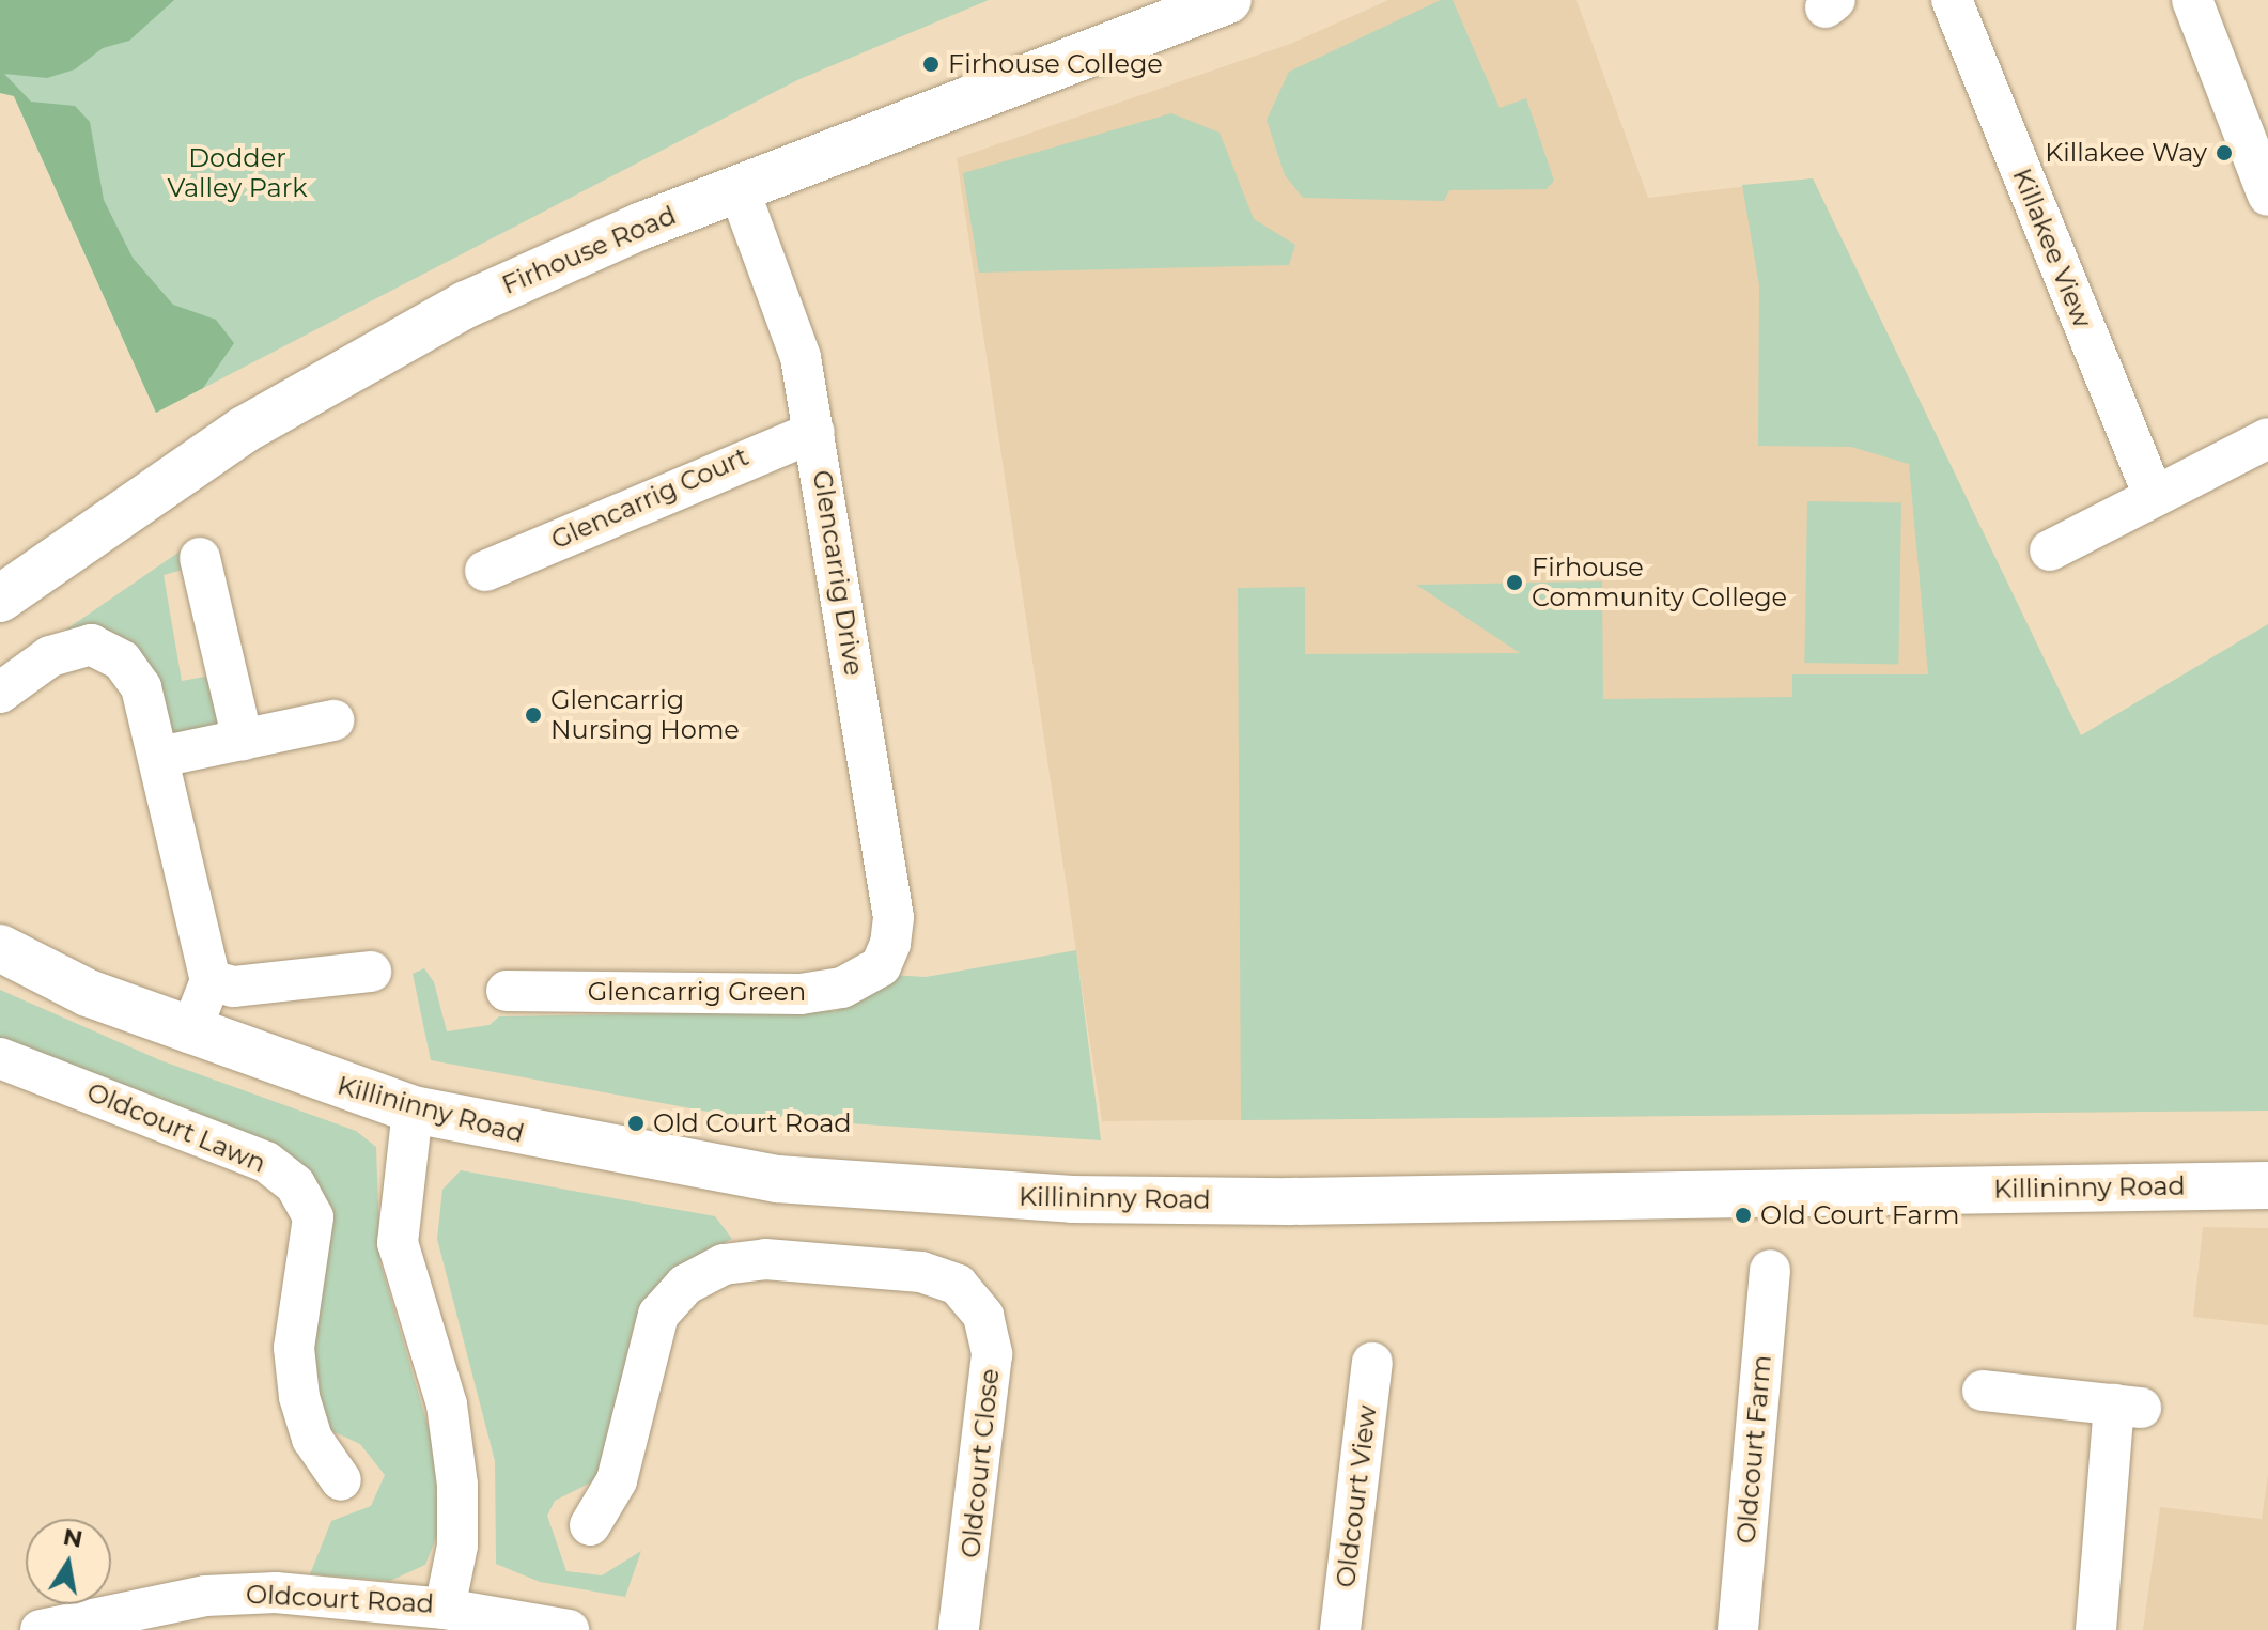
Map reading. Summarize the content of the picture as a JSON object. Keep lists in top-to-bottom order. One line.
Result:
{"streets":{"main road":["Firhouse Road","Killininny Road"],"street":["Killakee View","Glencarrig Court","Glencarrig Drive","Glencarrig Green","Oldcourt Lawn","Oldcourt Farm","Oldcourt Close","Oldcourt View","Oldcourt Road"]},"crossings":[["Firhouse Road","Glencarrig Drive"],["Glencarrig Court","Glencarrig Drive"],["Glencarrig Drive","Glencarrig Green"],["Killininny Road","Oldcourt Road"]],"parks":["Dodder Valley Park"],"places":["Firhouse College","Killakee Way","Firhouse Community College","Glencarrig Nursing Home","Old Court Road","Old Court Farm"],"north":"top"}
